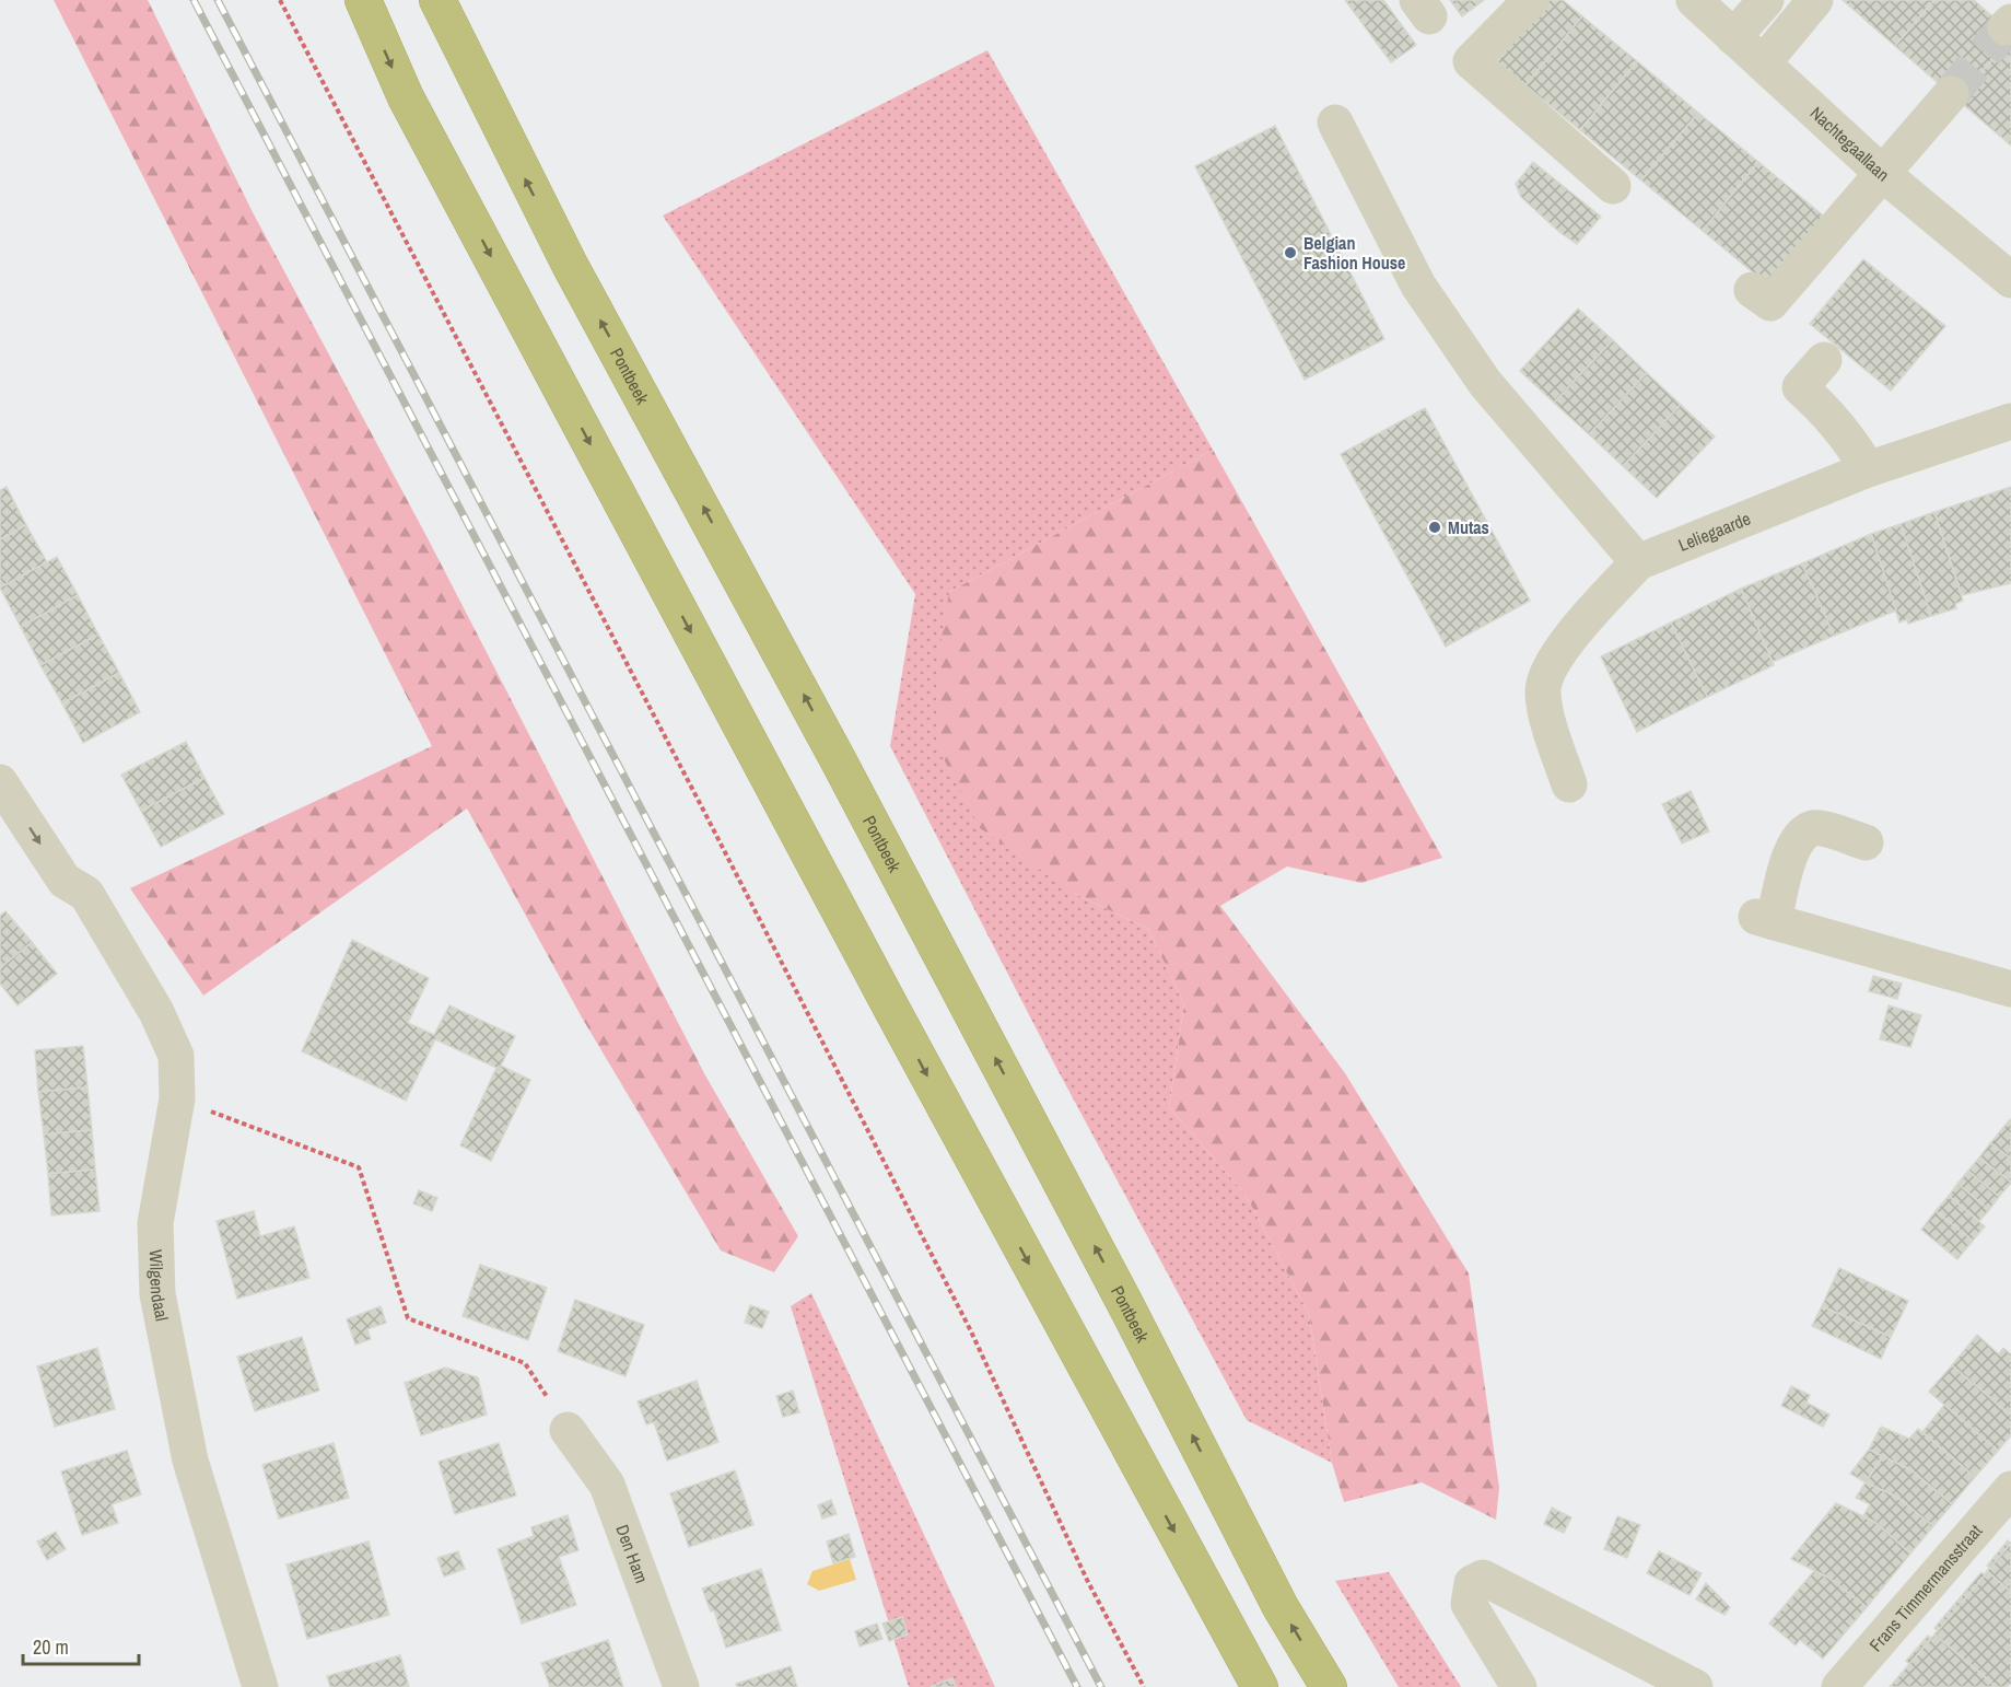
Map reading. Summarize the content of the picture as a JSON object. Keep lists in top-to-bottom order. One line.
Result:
{"streets":{"highway":["Pontbeek"],"street":["Nachtegaallaan","Leliegaarde","Wilgendaal","Den Ham","Frans Timmermansstraat"]},"places":["Belgian Fashion House","Mutas"],"scale_bar":"20 m"}
